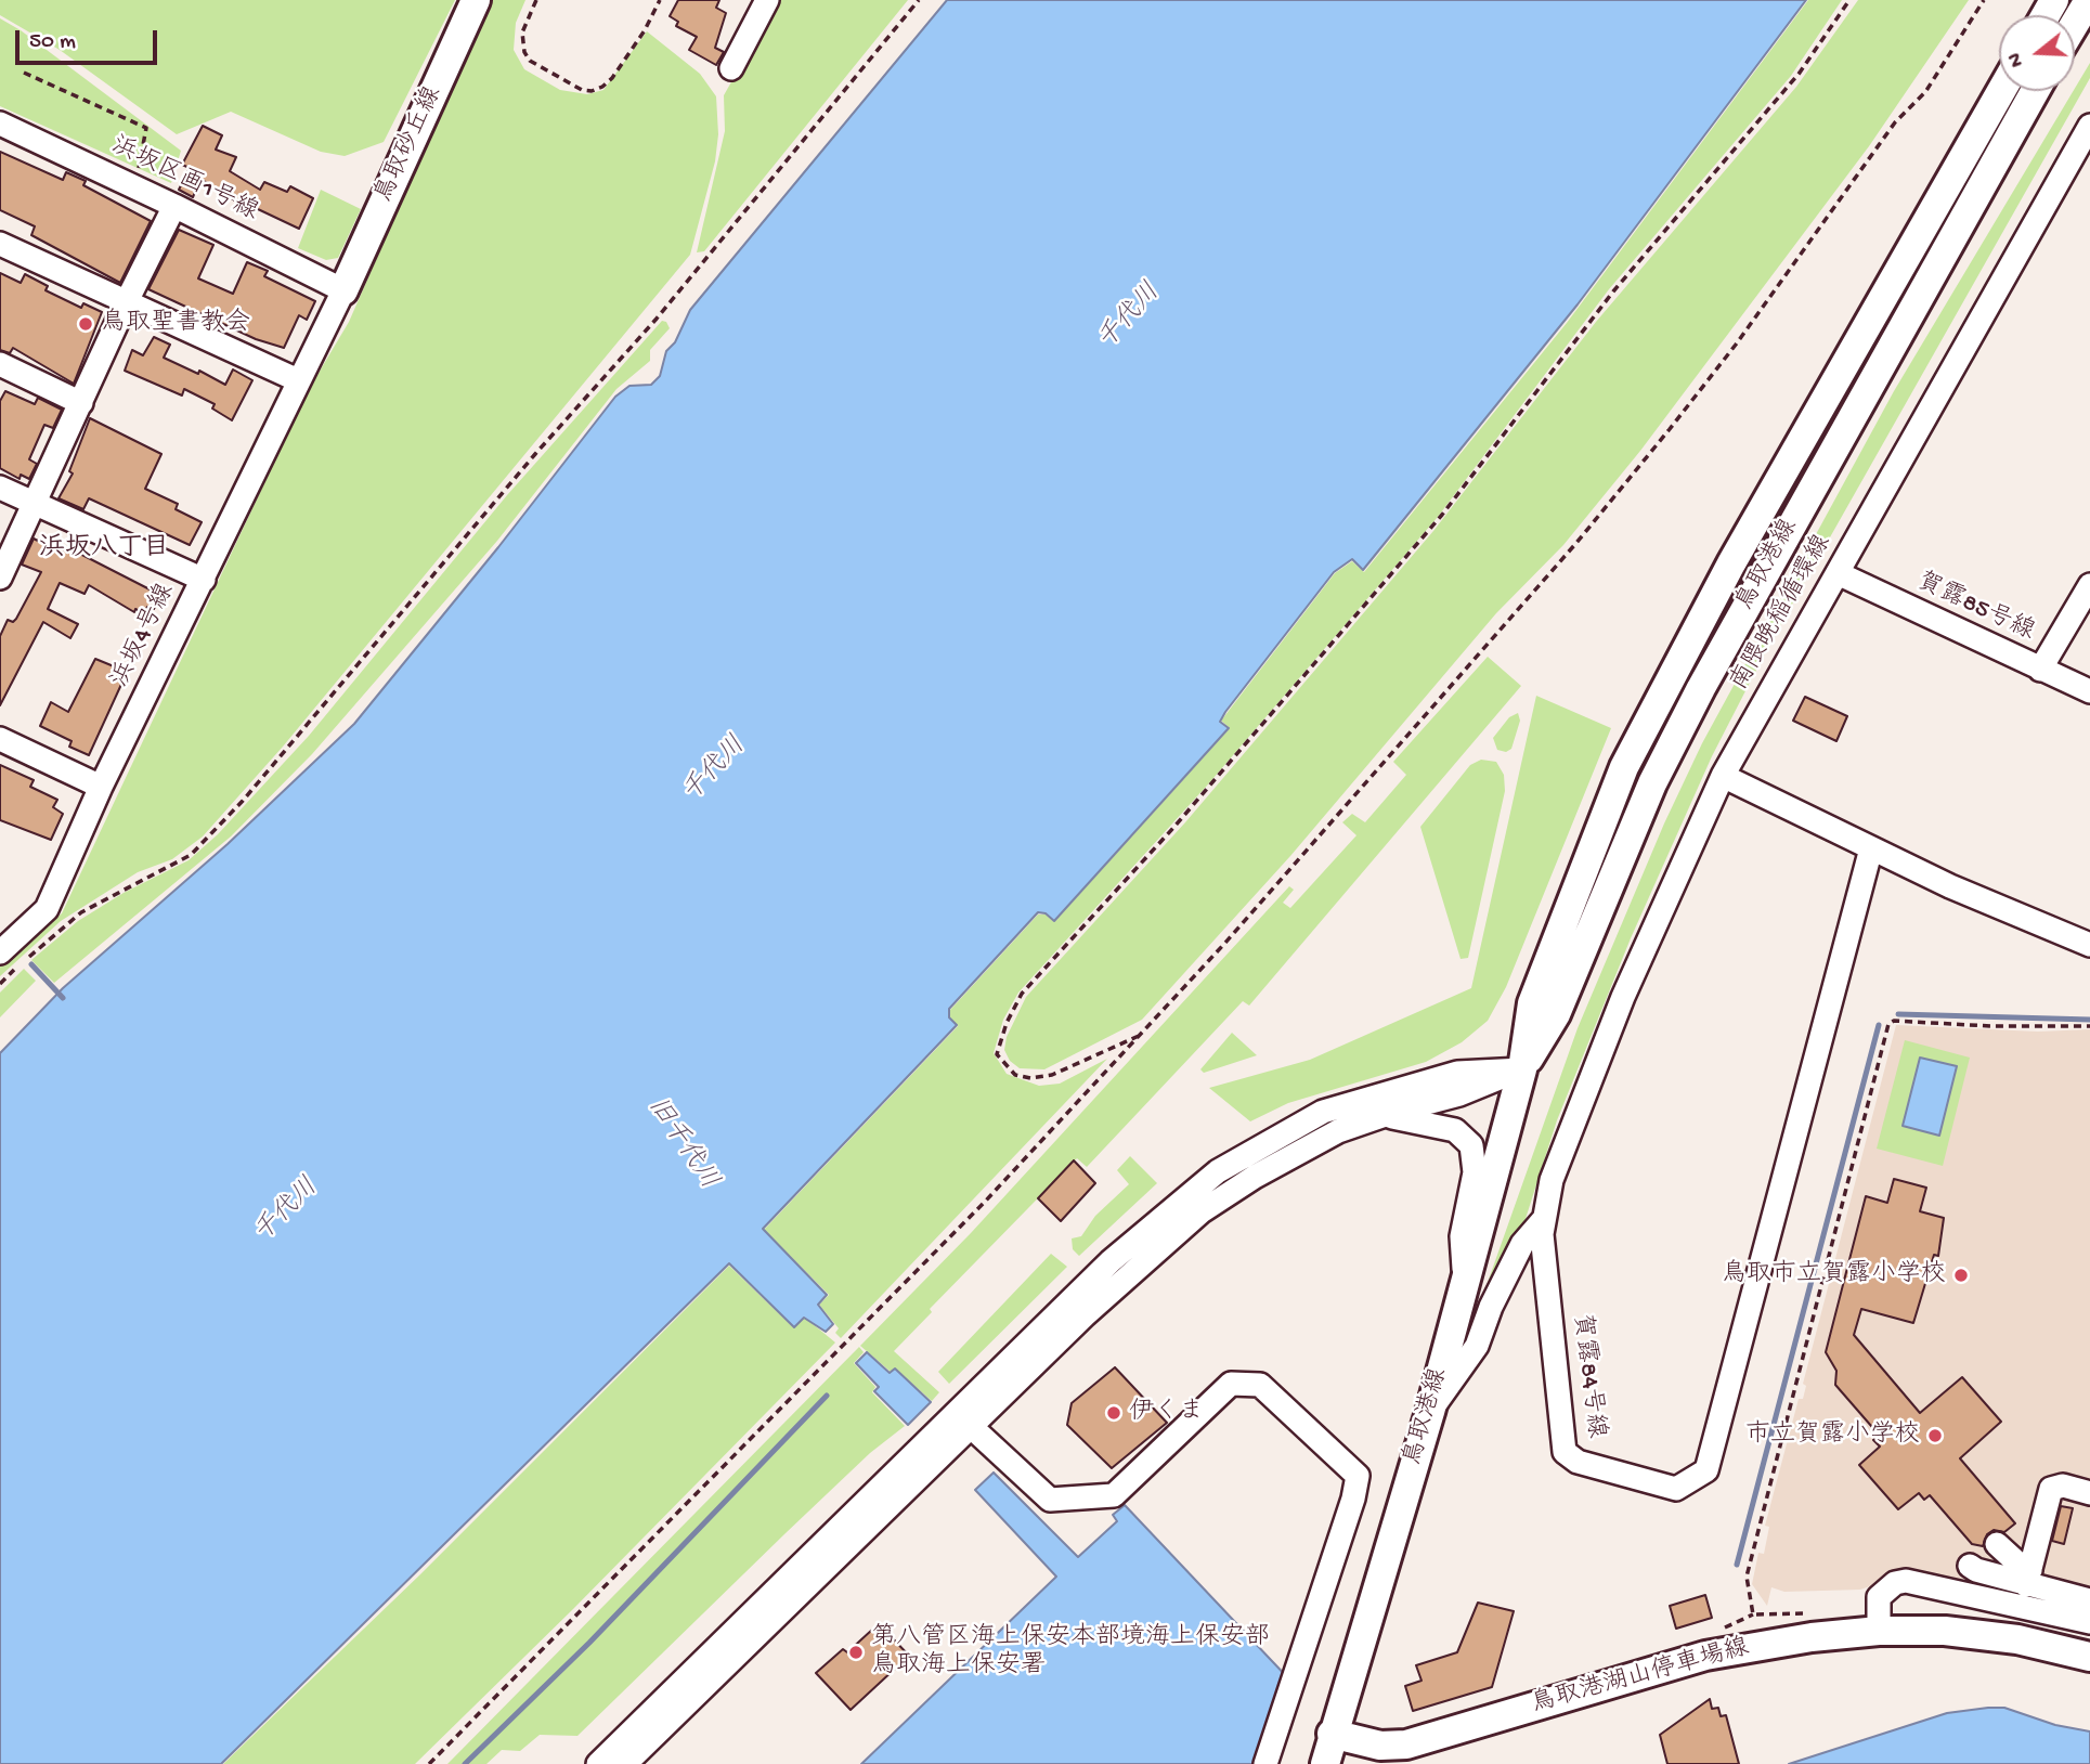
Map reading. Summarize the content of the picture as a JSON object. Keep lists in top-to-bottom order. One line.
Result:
{"streets":{"main road":["鳥取砂丘線","鳥取港線","鳥取港湖山停車場線"],"street":["浜坂区画1号線","賀露85号線","南隈晩稲循環線","浜坂4号線","賀露84号線"]},"crossings":[["鳥取砂丘線","浜坂区画1号線"],["鳥取砂丘線","浜坂4号線"],["浜坂区画1号線","浜坂4号線"],["鳥取港線","鳥取港湖山停車場線"],["賀露85号線","南隈晩稲循環線"],["南隈晩稲循環線","賀露84号線"]],"districts":["浜坂八丁目"],"water":["千代川","旧千代川"],"places":["鳥取聖書教会","鳥取市立賀露小学校","伊くま","市立賀露小学校","第八管区海上保安本部境海上保安部 鳥取海上保安署"],"scale_bar":"50 m","north":"left"}
